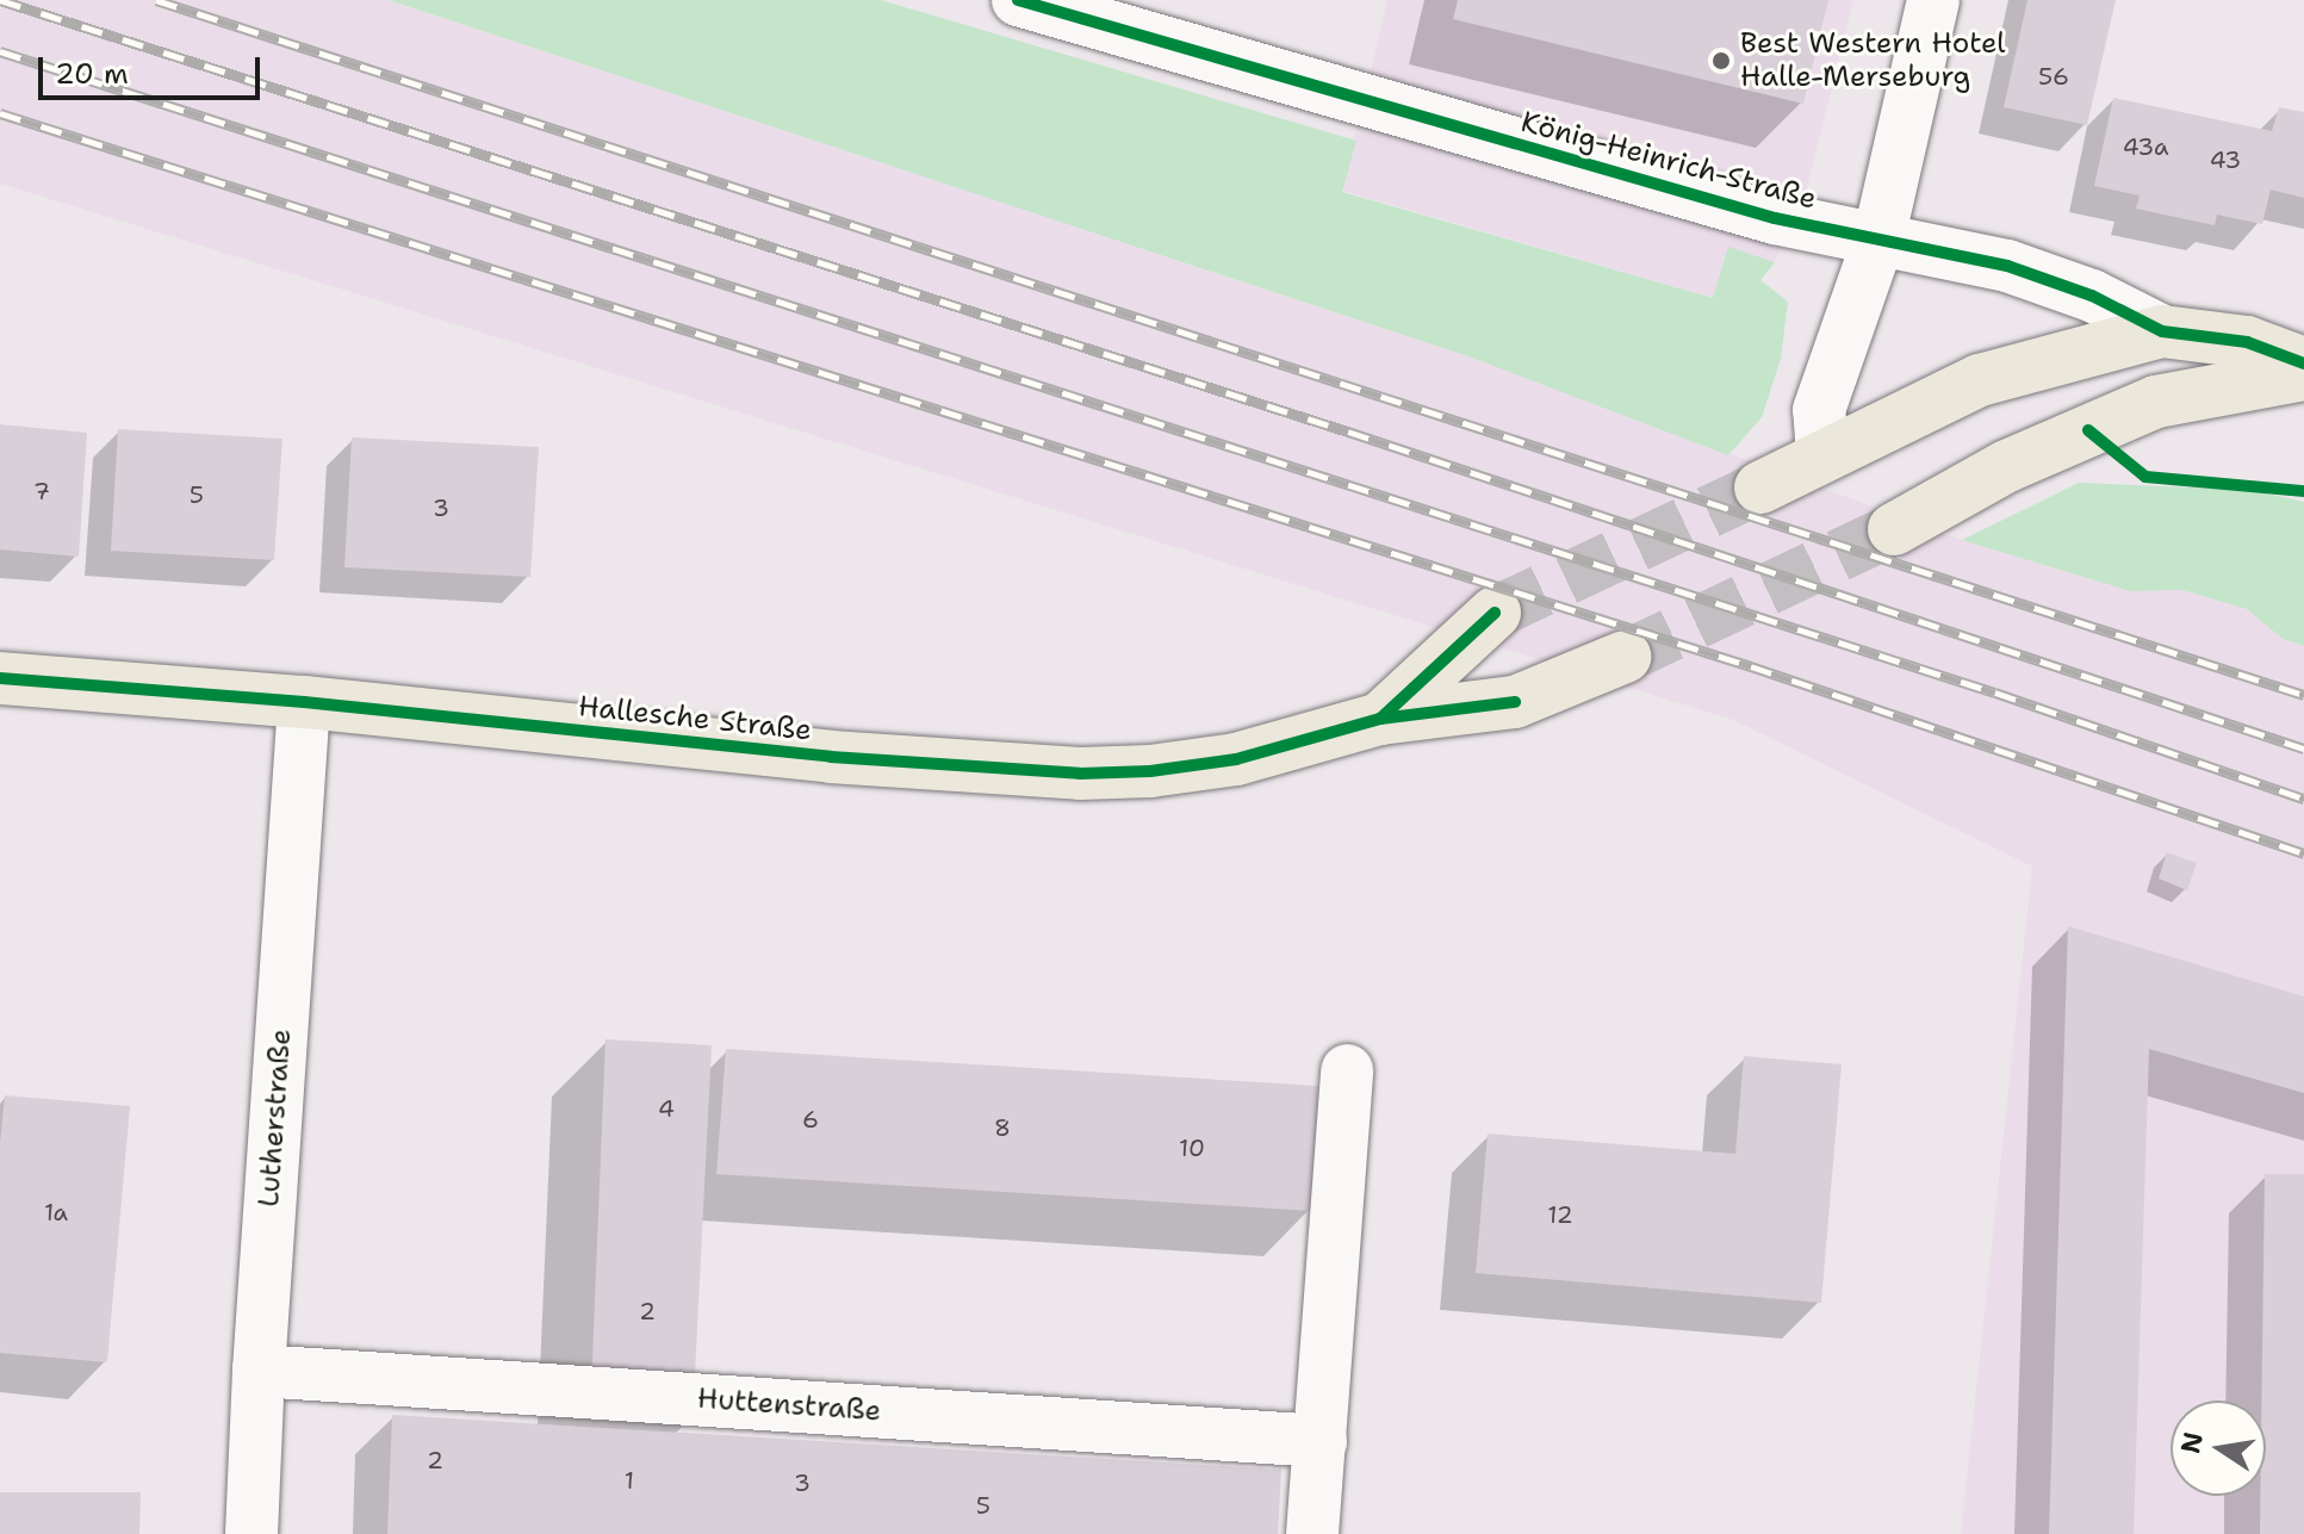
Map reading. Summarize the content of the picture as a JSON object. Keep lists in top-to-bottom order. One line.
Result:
{"streets":{"main road":["König-Heinrich-Straße","Hallesche Straße"],"street":["Lutherstraße","Huttenstraße"]},"crossings":[["Hallesche Straße","Lutherstraße"],["Lutherstraße","Huttenstraße"]],"places":["Best Western Hotel Halle-Merseburg"],"house_numbers":["56","43a","43","7","5","3","4","6","8","10","1a","12","2","2","1","3","5"],"scale_bar":"20 m","north":"left"}
